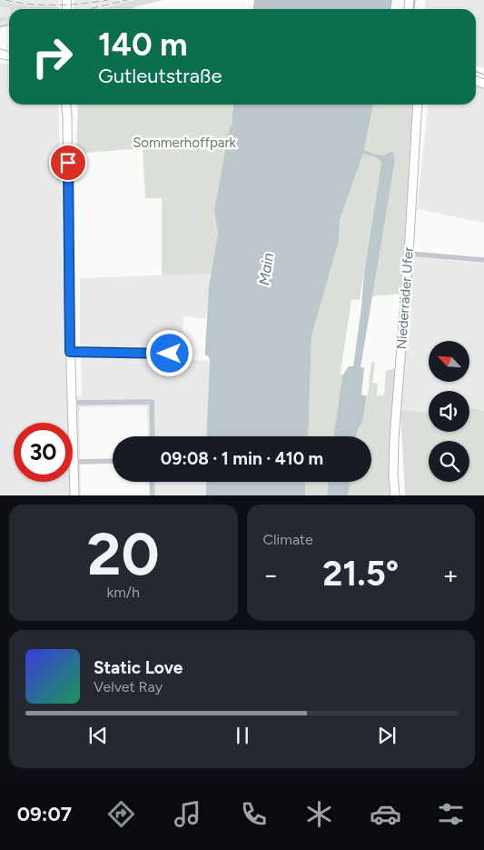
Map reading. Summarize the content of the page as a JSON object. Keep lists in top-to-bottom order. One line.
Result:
{"streets":{"main road":["Niederräder Ufer"]},"water":["Main"],"parks":["Sommerhoffpark"],"north":"top left","page":{"turn":["140 m","Gutleutstraße"],"limit":"30","trip":"09:08 · 1 min · 410 m","tile":[["20","km/h"],"Climate"],"heat":["−","21.5°","+"],"song":["Static Love","Velvet Ray"],"tabs":"09:07"}}
